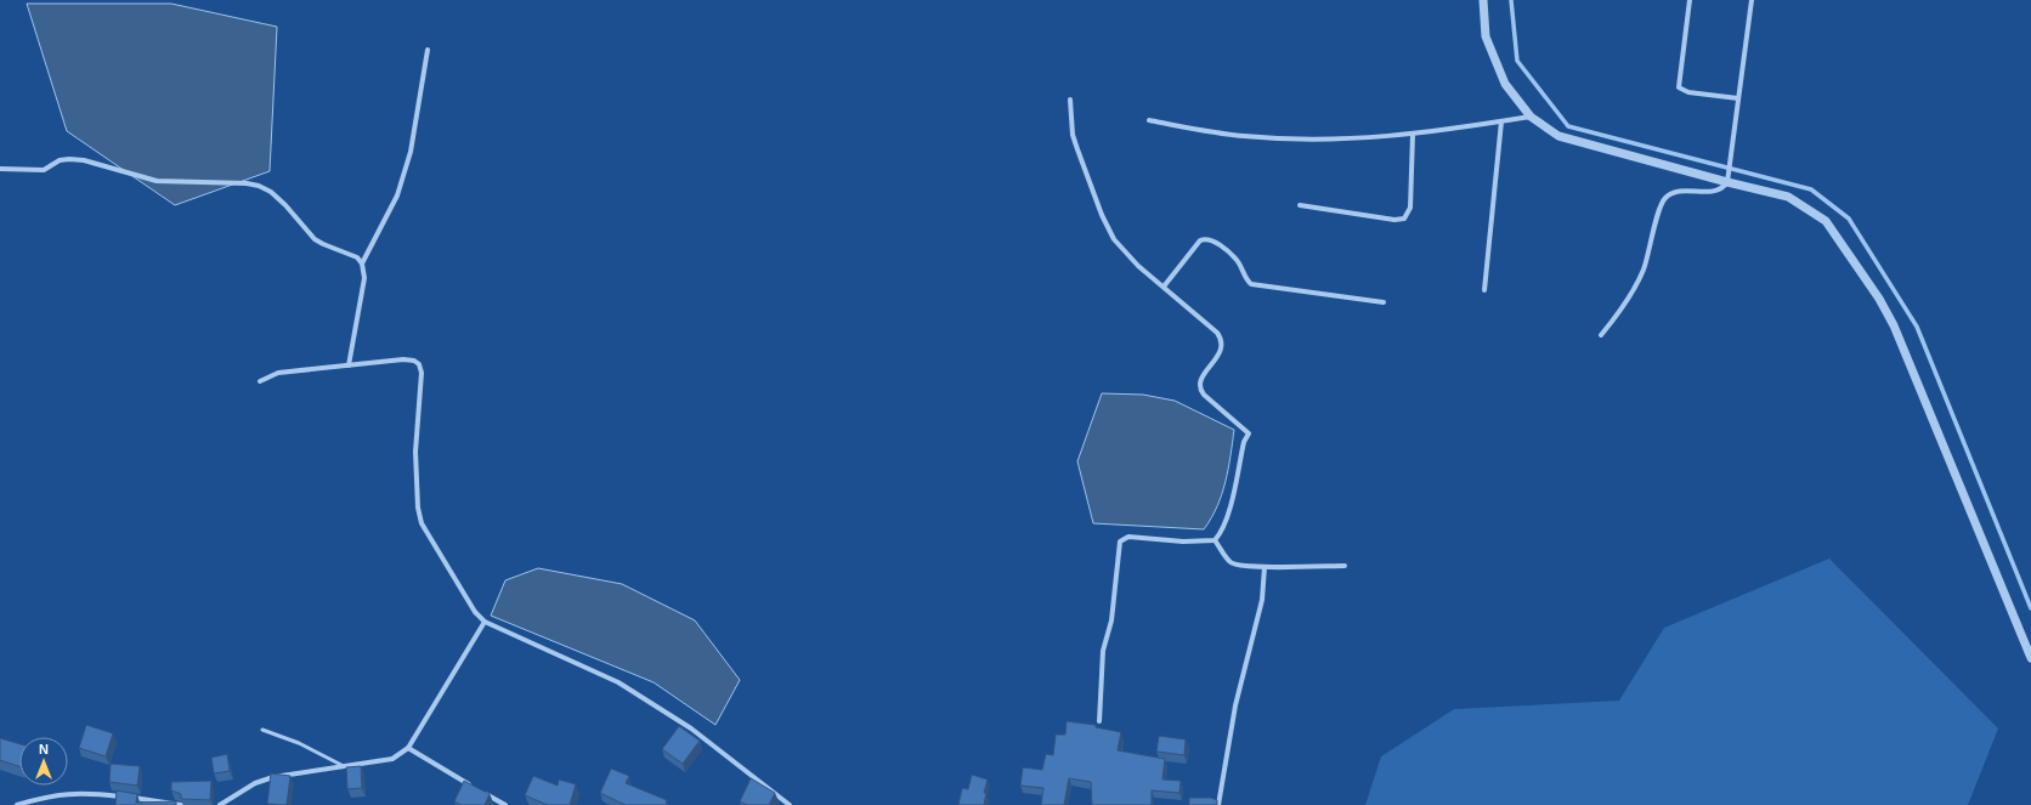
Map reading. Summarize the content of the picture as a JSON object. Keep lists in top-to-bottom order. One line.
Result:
{"north":"top"}
